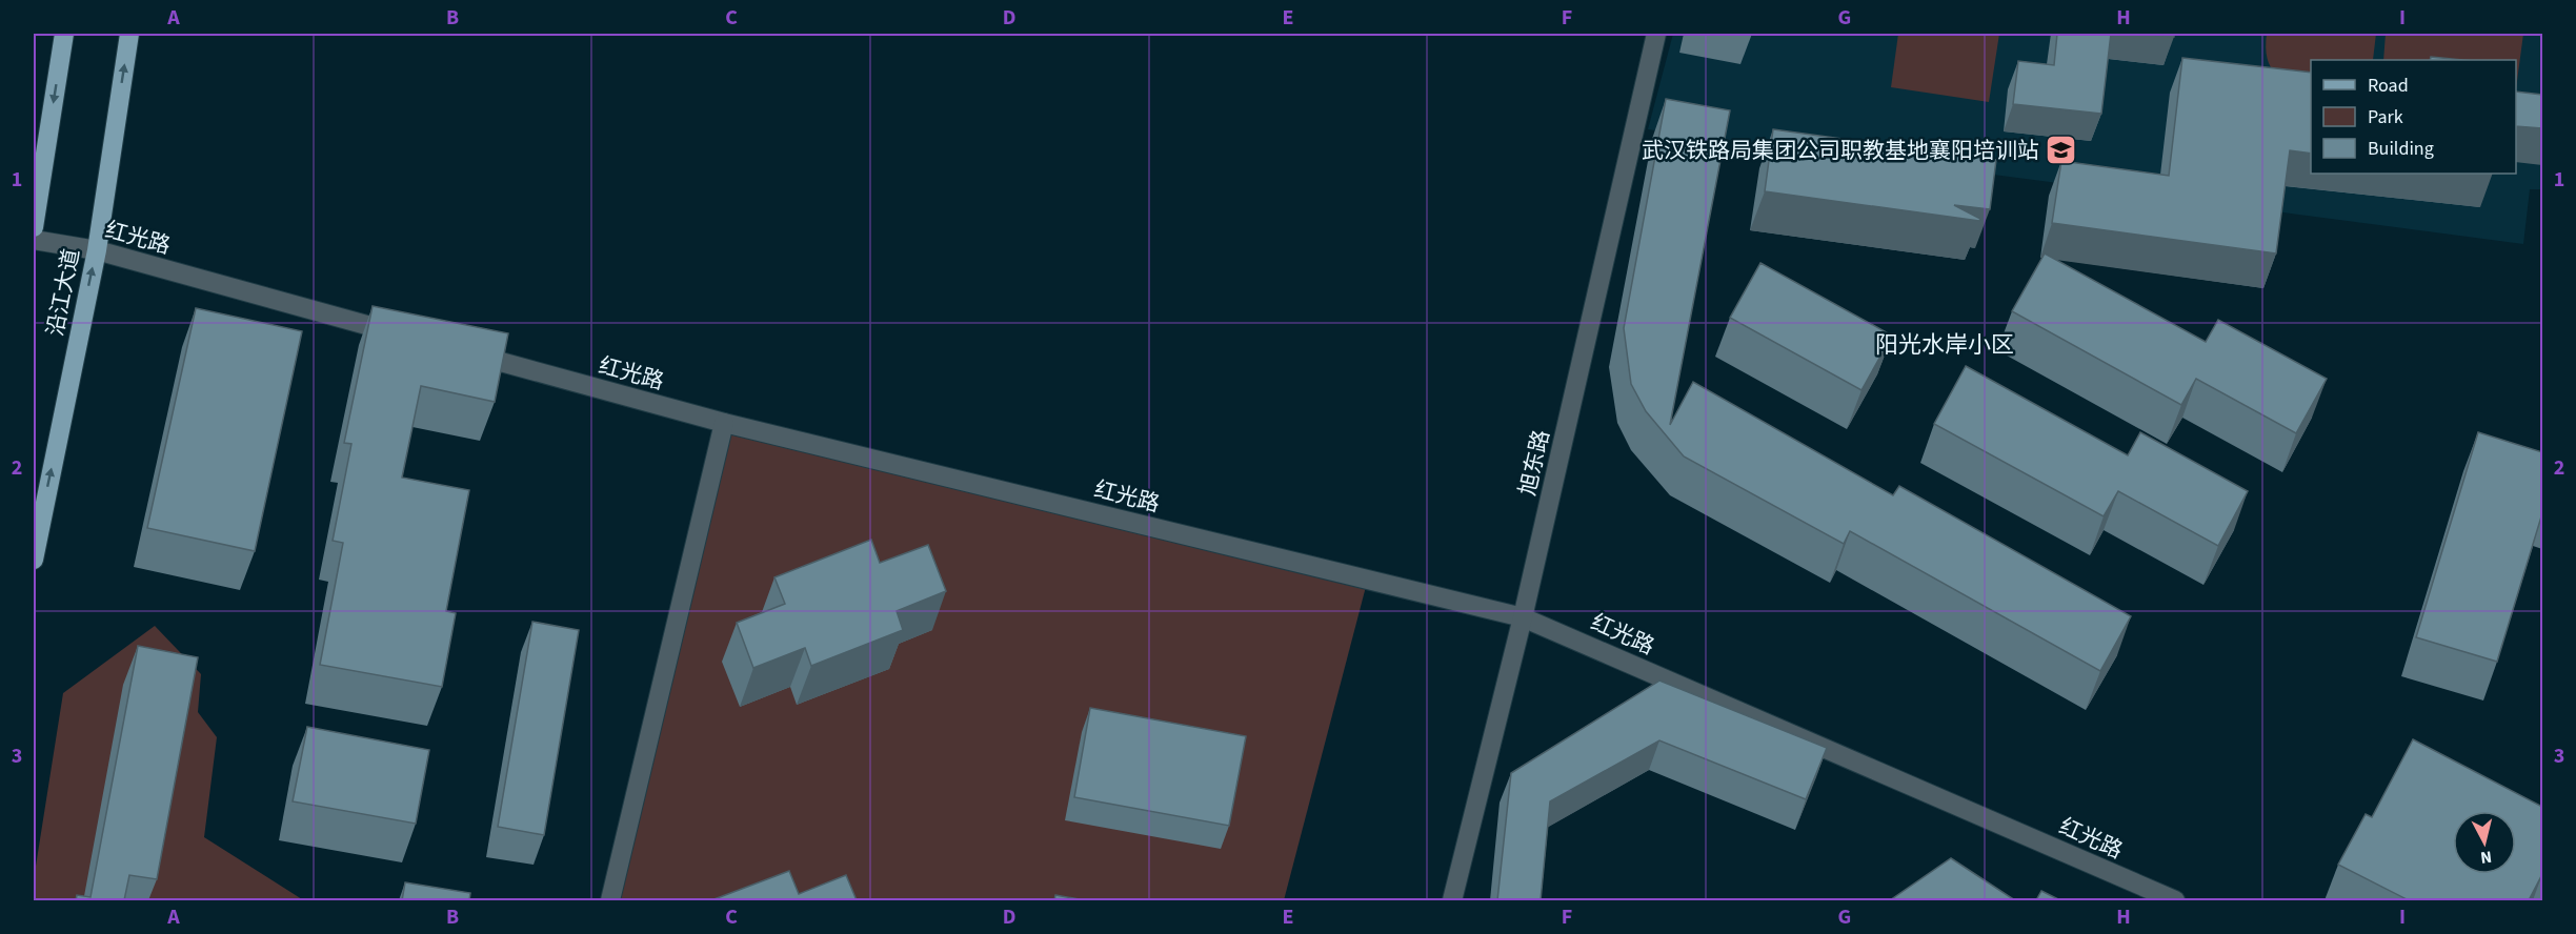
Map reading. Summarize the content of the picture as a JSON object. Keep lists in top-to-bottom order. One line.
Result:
{"streets":{"main road":["沿江大道"],"street":["红光路","旭东路"]},"crossings":[["红光路","沿江大道"],["红光路","旭东路"]],"districts":["阳光水岸小区"],"places":{"school or university":["武汉铁路局集团公司职教基地襄阳培训站"]},"legend":["Road","Park","Building"],"north":"bottom","grid":{"columns":["A","B","C","D","E","F","G","H","I"],"rows":["1","2","3"]}}
